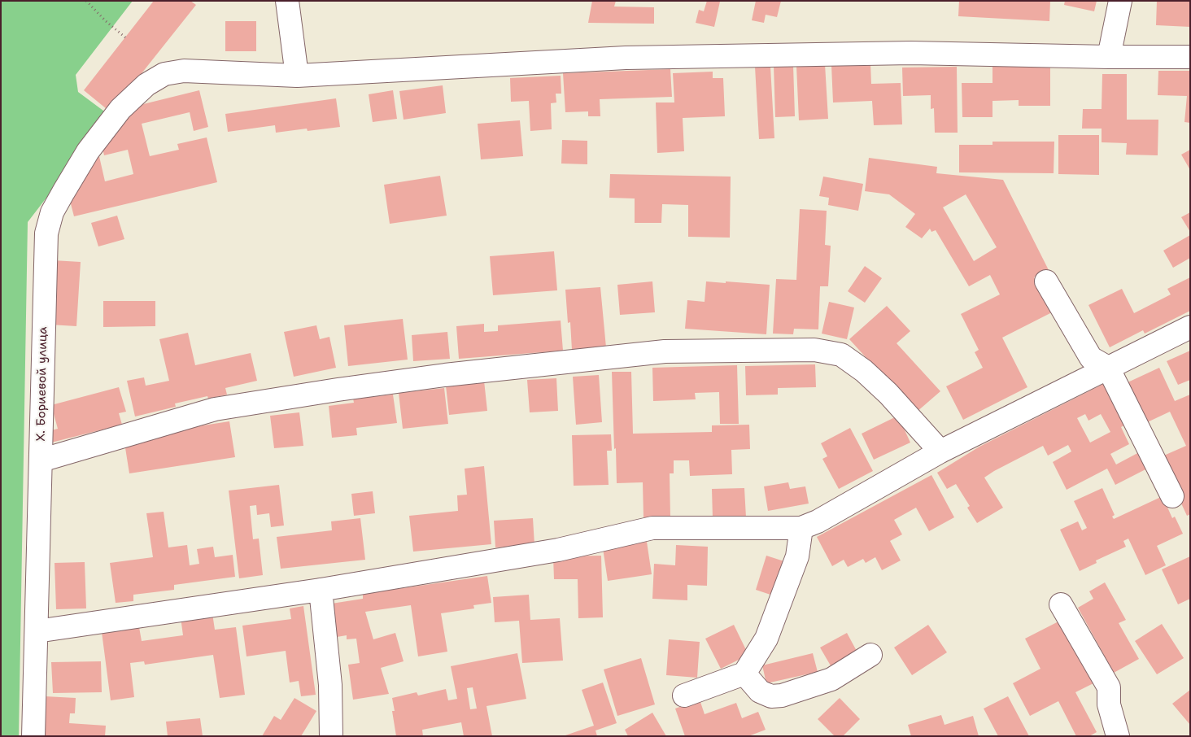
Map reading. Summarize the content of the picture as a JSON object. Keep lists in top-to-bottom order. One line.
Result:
{"streets":{"street":["Х. Бориевой улица"]}}
